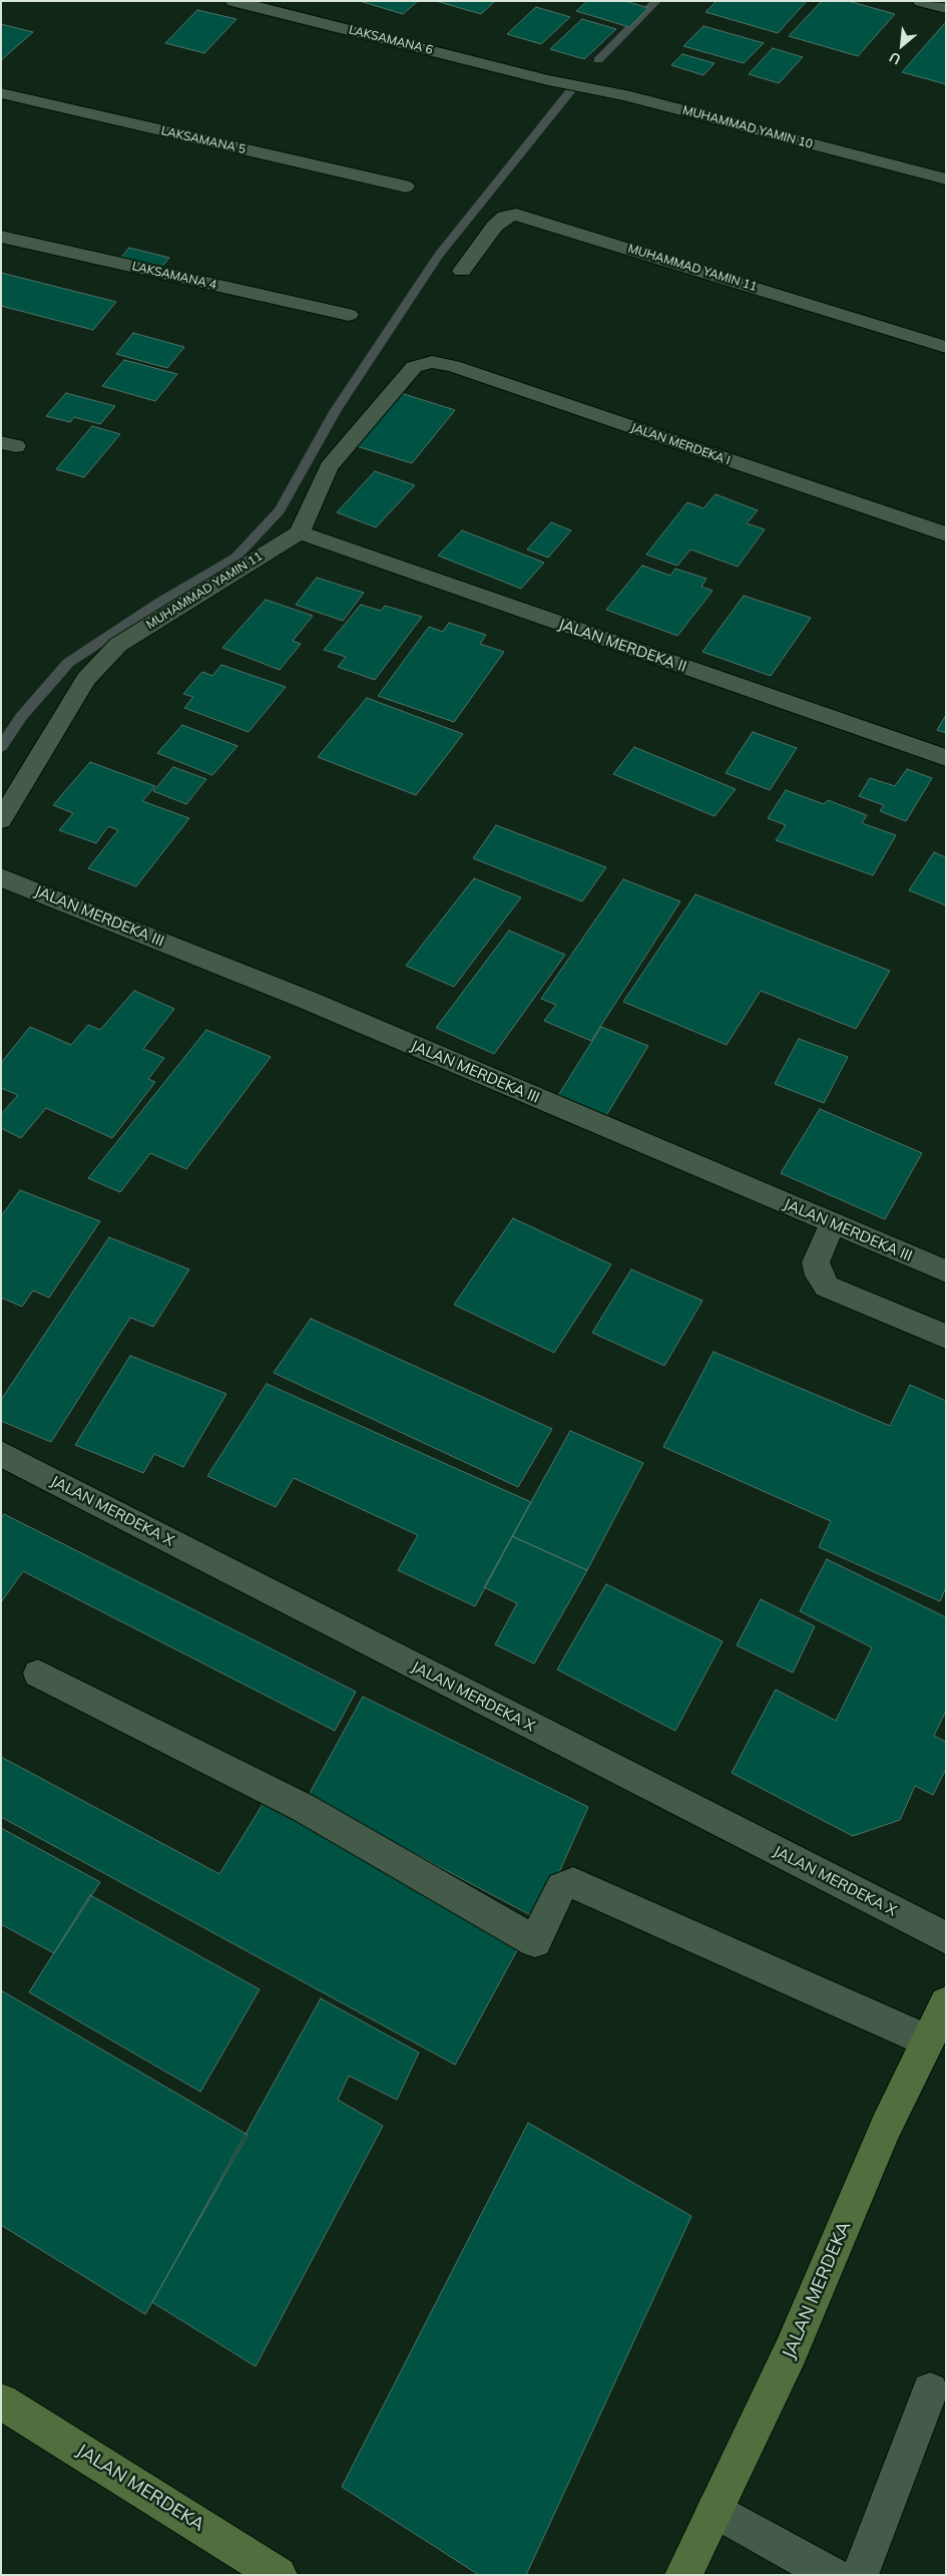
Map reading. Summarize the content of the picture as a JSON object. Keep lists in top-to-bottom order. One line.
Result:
{"streets":{"main road":["JALAN MERDEKA"],"street":["LAKSAMANA 6","MUHAMMAD YAMIN 10","LAKSAMANA 5","MUHAMMAD YAMIN 11","LAKSAMANA 4","JALAN MERDEKA I","JALAN MERDEKA II","JALAN MERDEKA III","JALAN MERDEKA X"]},"crossings":[["LAKSAMANA 6","MUHAMMAD YAMIN 10"],["MUHAMMAD YAMIN 11","JALAN MERDEKA I"],["MUHAMMAD YAMIN 11","JALAN MERDEKA II"],["JALAN MERDEKA I","JALAN MERDEKA II"]],"north":"bottom left"}
